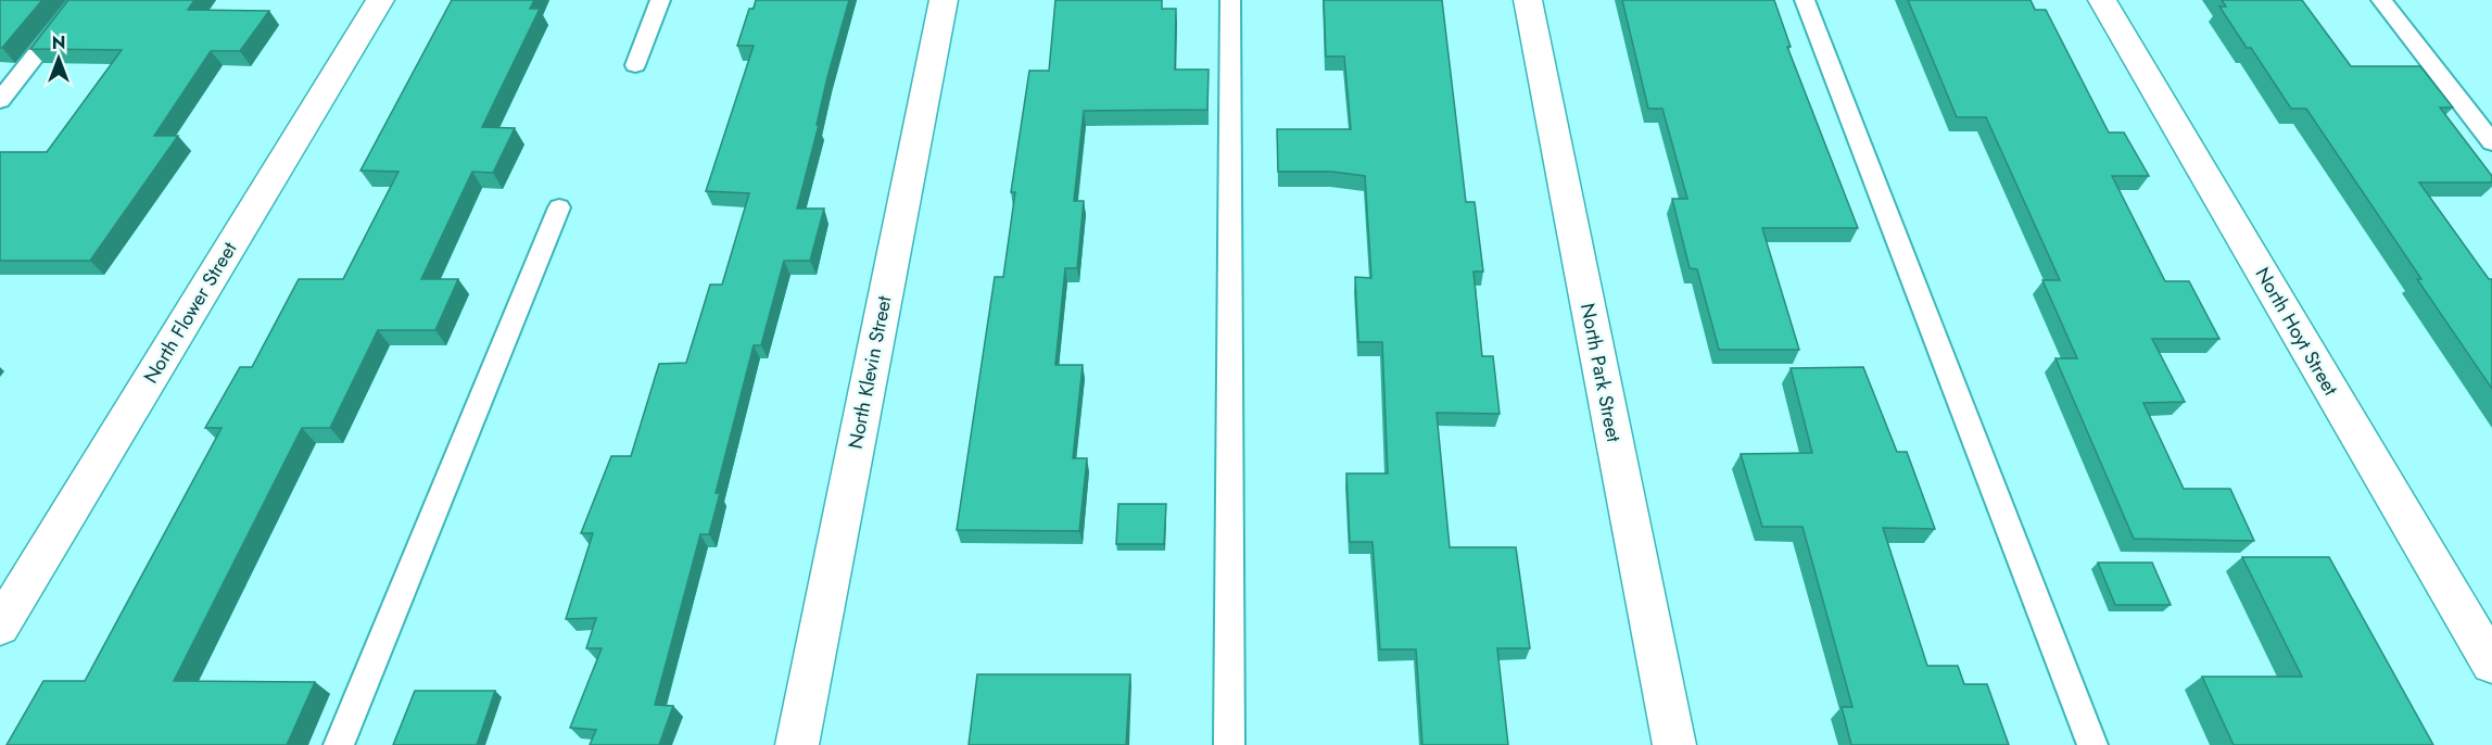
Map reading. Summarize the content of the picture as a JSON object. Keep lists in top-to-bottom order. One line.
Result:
{"streets":{"street":["North Flower Street","North Hoyt Street","North Klevin Street","North Park Street"]},"north":"top"}
